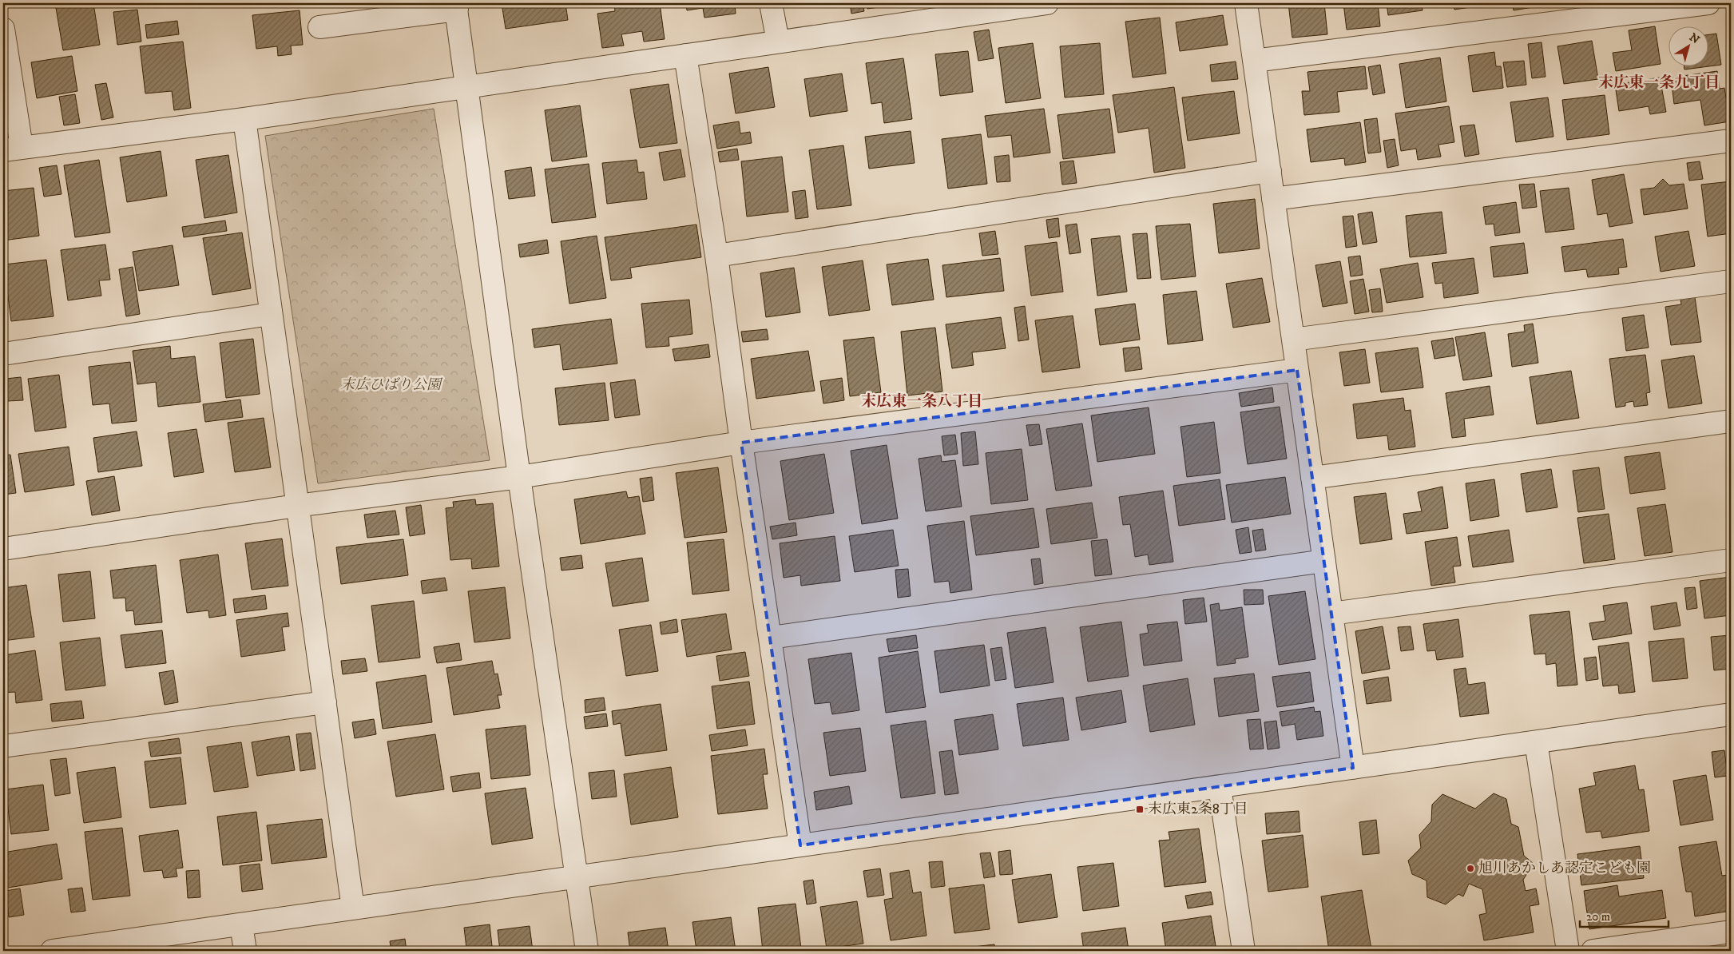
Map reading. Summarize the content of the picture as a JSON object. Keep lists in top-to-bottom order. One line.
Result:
{"districts":["末広東一条九丁目","末広東一条八丁目"],"parks":["末広ひばり公園"],"places":{"transit":["末広東2条8丁目"],"other":["旭川あかしあ認定こども園"]},"scale_bar":"20 m","north":"top right"}
